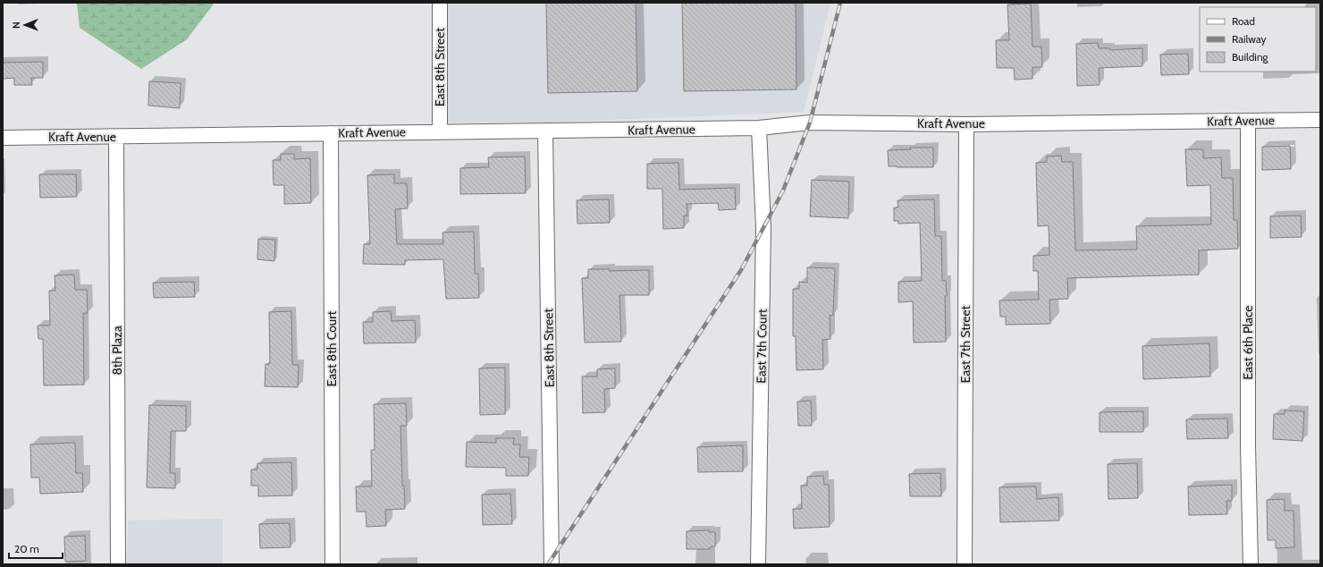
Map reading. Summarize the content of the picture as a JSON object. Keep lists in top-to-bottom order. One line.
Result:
{"streets":{"street":["East 8th Street","Kraft Avenue","East 6th Place","East 7th Street","East 7th Court","East 8th Court","8th Plaza"]},"crossings":[["East 8th Street","Kraft Avenue"],["Kraft Avenue","East 6th Place"],["Kraft Avenue","East 7th Street"],["Kraft Avenue","East 7th Court"],["Kraft Avenue","East 8th Court"],["Kraft Avenue","8th Plaza"]],"legend":["Road","Railway","Building"],"scale_bar":"20 m","north":"left"}
